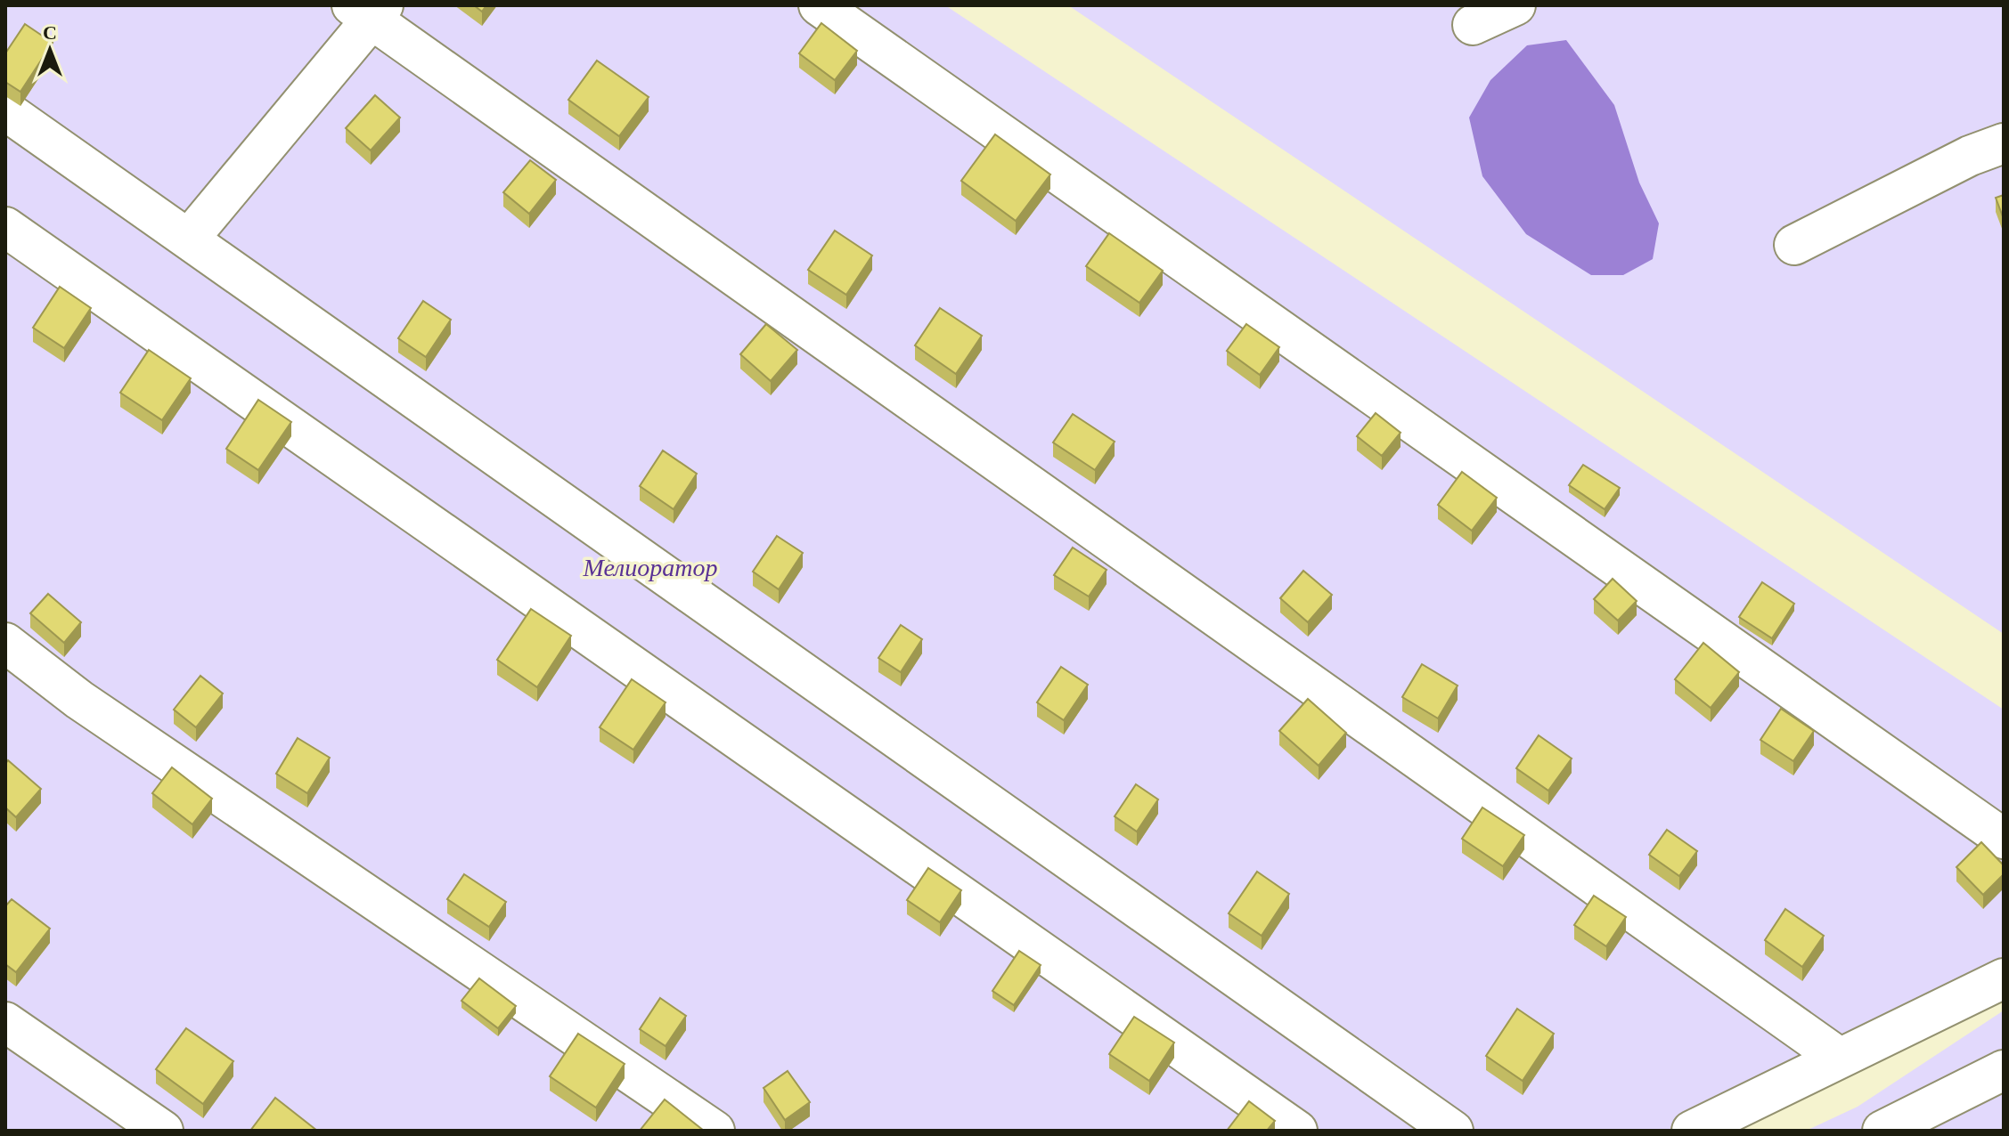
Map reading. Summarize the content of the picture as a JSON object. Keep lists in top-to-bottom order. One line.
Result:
{"parks":["Мелиоратор"],"north":"top"}
